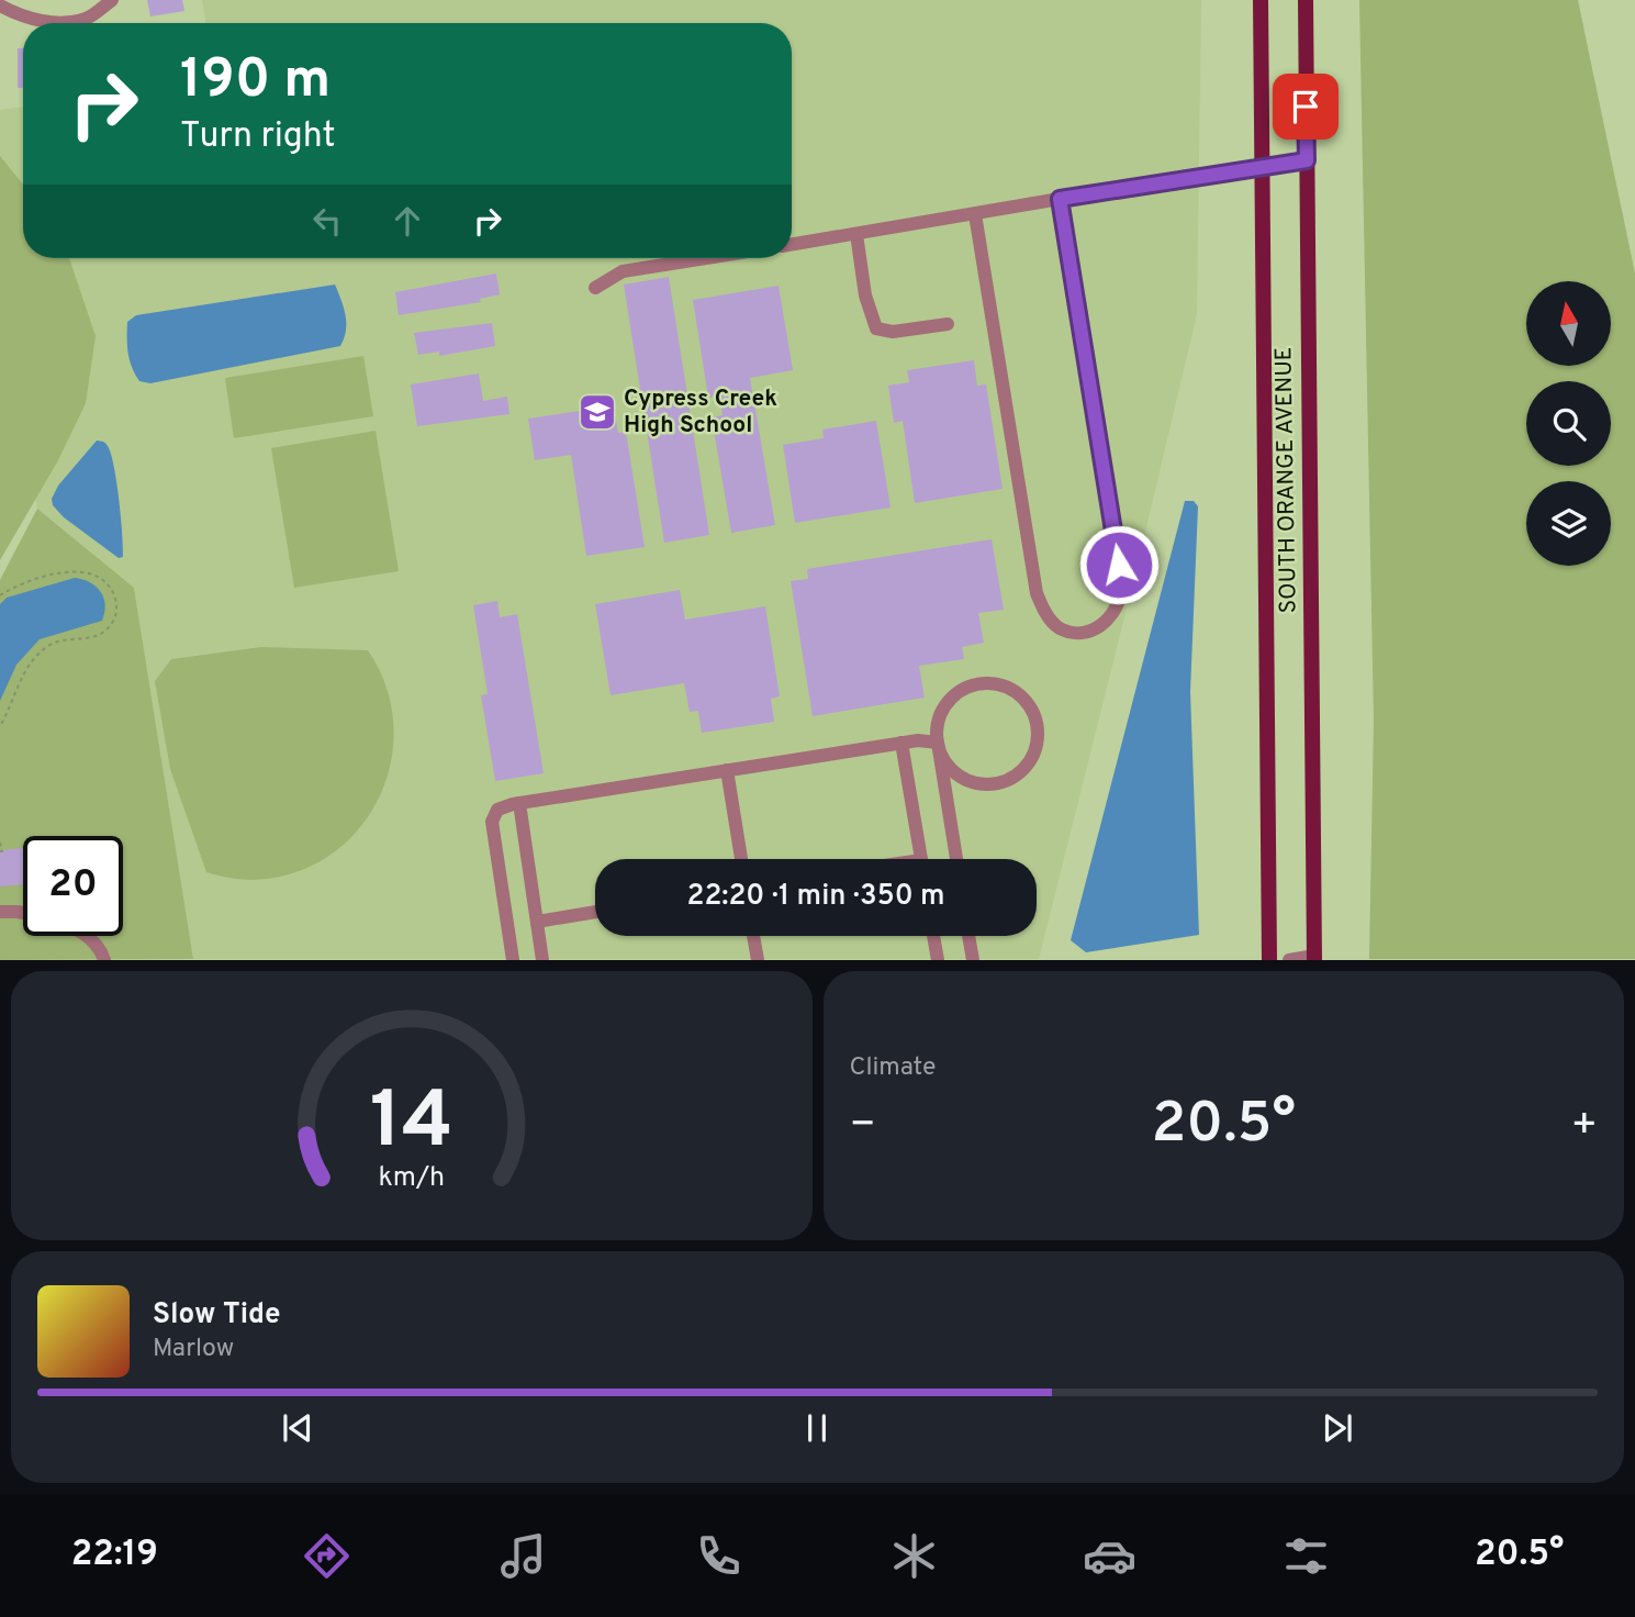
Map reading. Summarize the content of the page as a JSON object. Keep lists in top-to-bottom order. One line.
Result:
{"streets":{"main road":["SOUTH ORANGE AVENUE"]},"places":{"school or university":["Cypress Creek High School"]},"north":"top","page":{"turn":["190 m","Turn right"],"limit":"20","trip":"22:20 · 1 min · 350 m","tile":"Climate","heat":["−","20.5°","+"],"song":["Slow Tide","Marlow"],"tabs":["22:19","20.5°"],"gauge":["14","km/h"]}}
